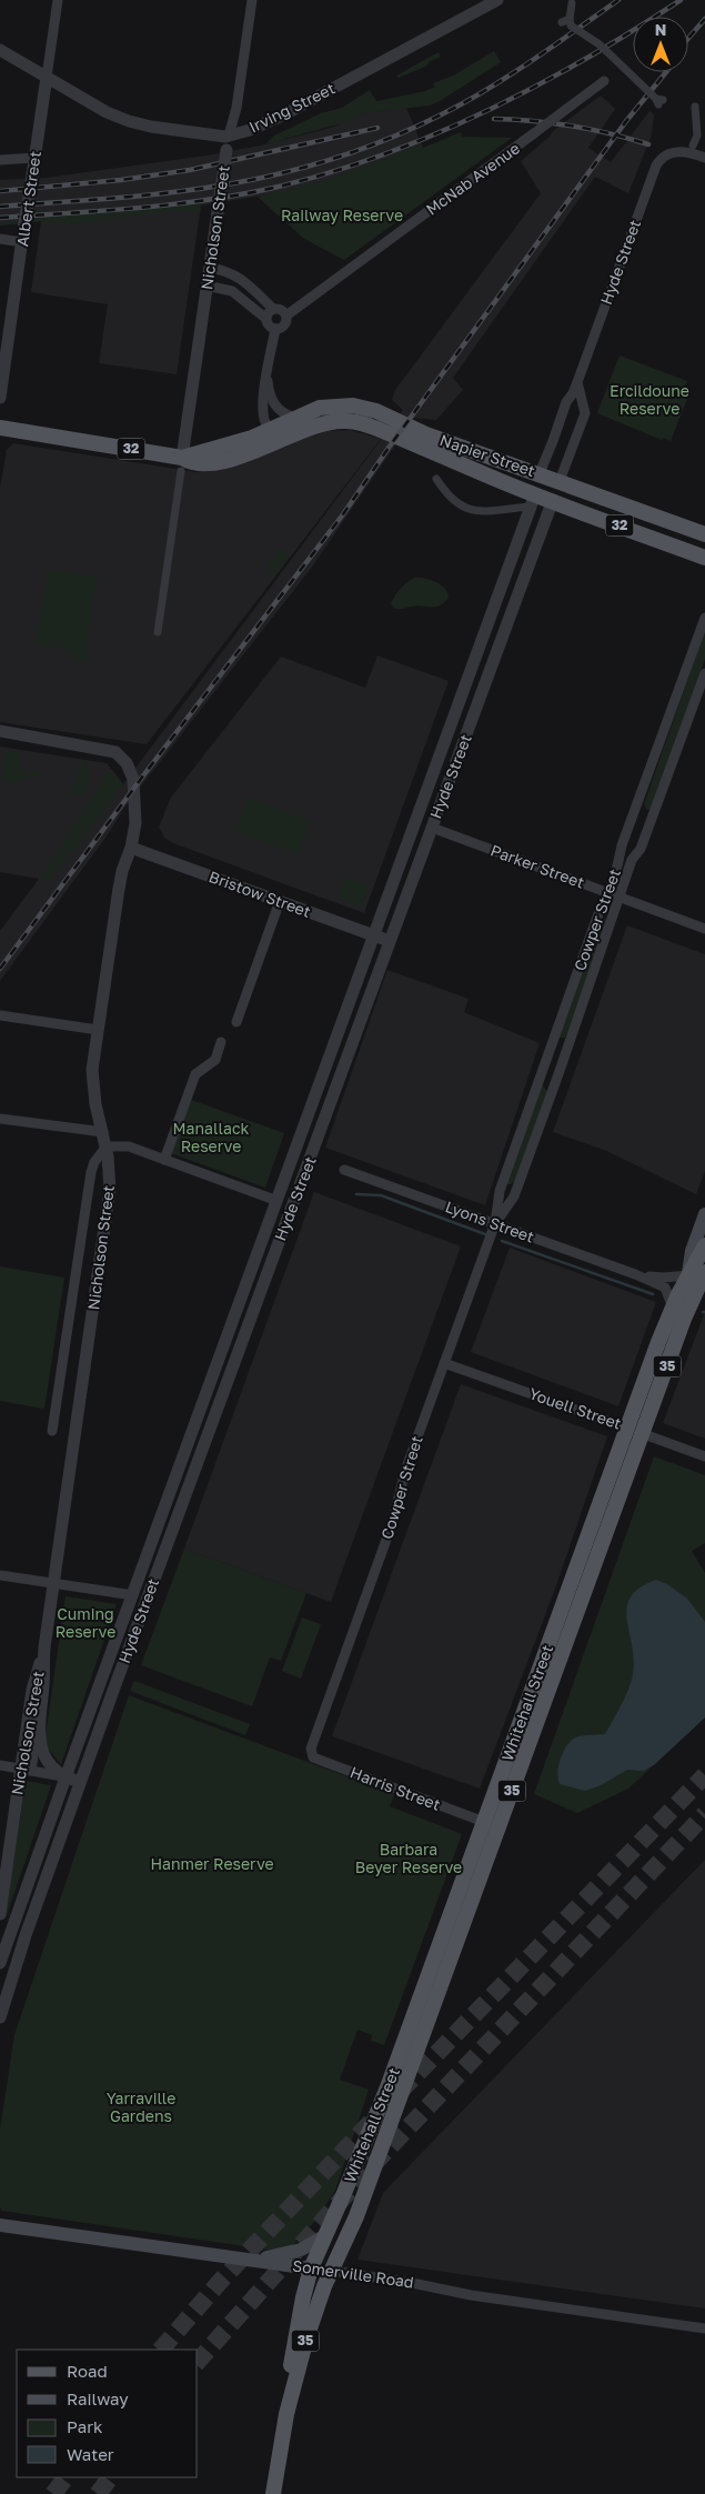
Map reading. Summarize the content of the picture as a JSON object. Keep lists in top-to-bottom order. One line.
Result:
{"streets":{"main road":["Hyde Street","32","Napier Street","35","Youell Street","Whitehall Street","Somerville Road"],"street":["Irving Street","McNab Avenue","Albert Street","Nicholson Street","Parker Street","Bristow Street","Cowper Street","Lyons Street","Harris Street"]},"crossings":[["Irving Street","Albert Street"],["Irving Street","Nicholson Street"],["Nicholson Street","Hyde Street"],["Nicholson Street","32"],["Nicholson Street","Bristow Street"],["Hyde Street","Napier Street"],["Hyde Street","Parker Street"],["Hyde Street","Bristow Street"],["32","Napier Street"],["Parker Street","Cowper Street"],["Cowper Street","Lyons Street"],["Cowper Street","Youell Street"],["Cowper Street","Harris Street"],["Lyons Street","Whitehall Street"],["Youell Street","Whitehall Street"],["Whitehall Street","Harris Street"],["Whitehall Street","Somerville Road"]],"parks":["Railway Reserve","Ercildoune Reserve","Manallack Reserve","Cuming Reserve","Barbara Beyer Reserve","Hanmer Reserve","Yarraville Gardens"],"legend":["Road","Railway","Park","Water"],"north":"top"}
